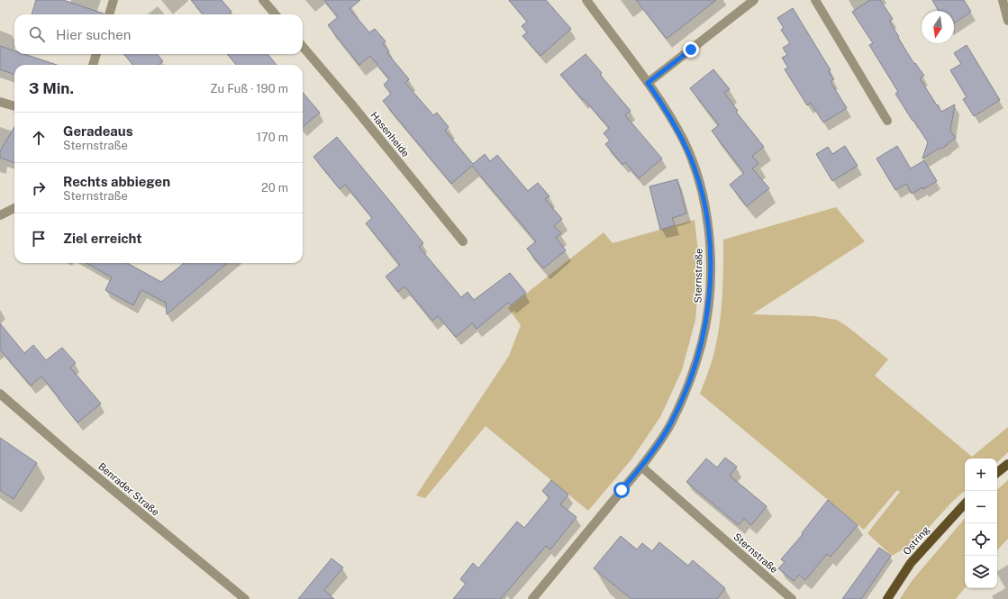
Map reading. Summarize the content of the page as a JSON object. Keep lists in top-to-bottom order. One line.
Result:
{"streets":{"main road":["Ostring"],"street":["Hasenheide","Sternstraße","Benrader Straße"]},"north":"bottom","page":{"search":"Hier suchen","heading":["3 Min.","Zu Fuß · 190 m"],"list":[["Geradeaus","Sternstraße","170 m"],["Rechts abbiegen","Sternstraße","20 m"],"Ziel erreicht"],"map_buttons":["+","−"]}}
